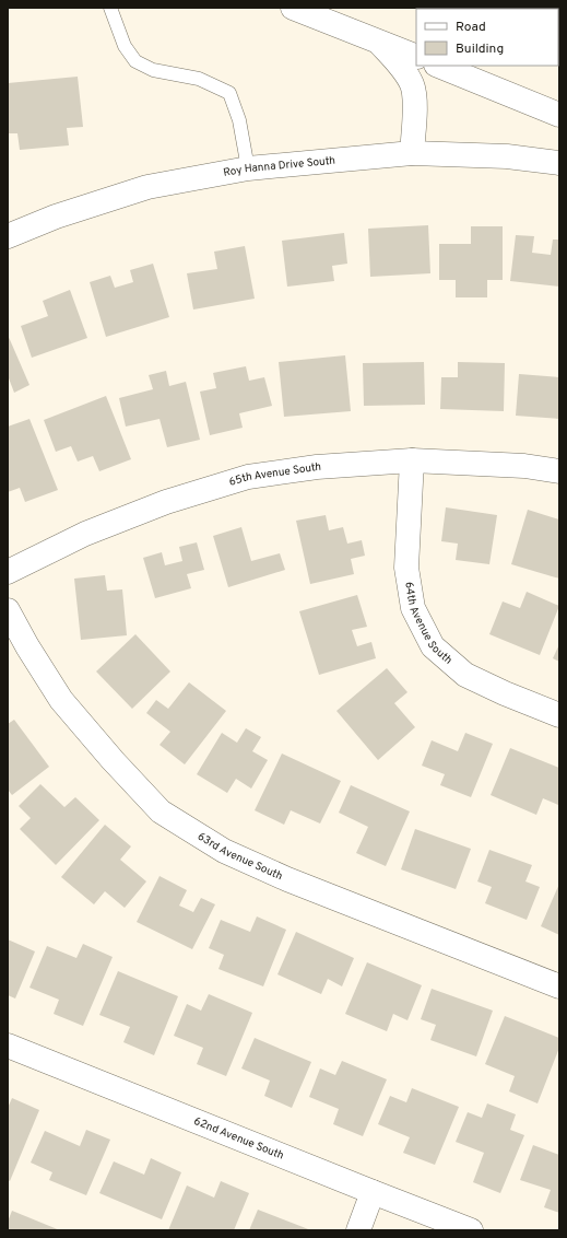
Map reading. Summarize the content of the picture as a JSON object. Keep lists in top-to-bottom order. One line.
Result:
{"streets":{"street":["Roy Hanna Drive South","65th Avenue South","64th Avenue South","63rd Avenue South","62nd Avenue South"]},"crossings":[["65th Avenue South","64th Avenue South"]],"legend":["Road","Building"]}
